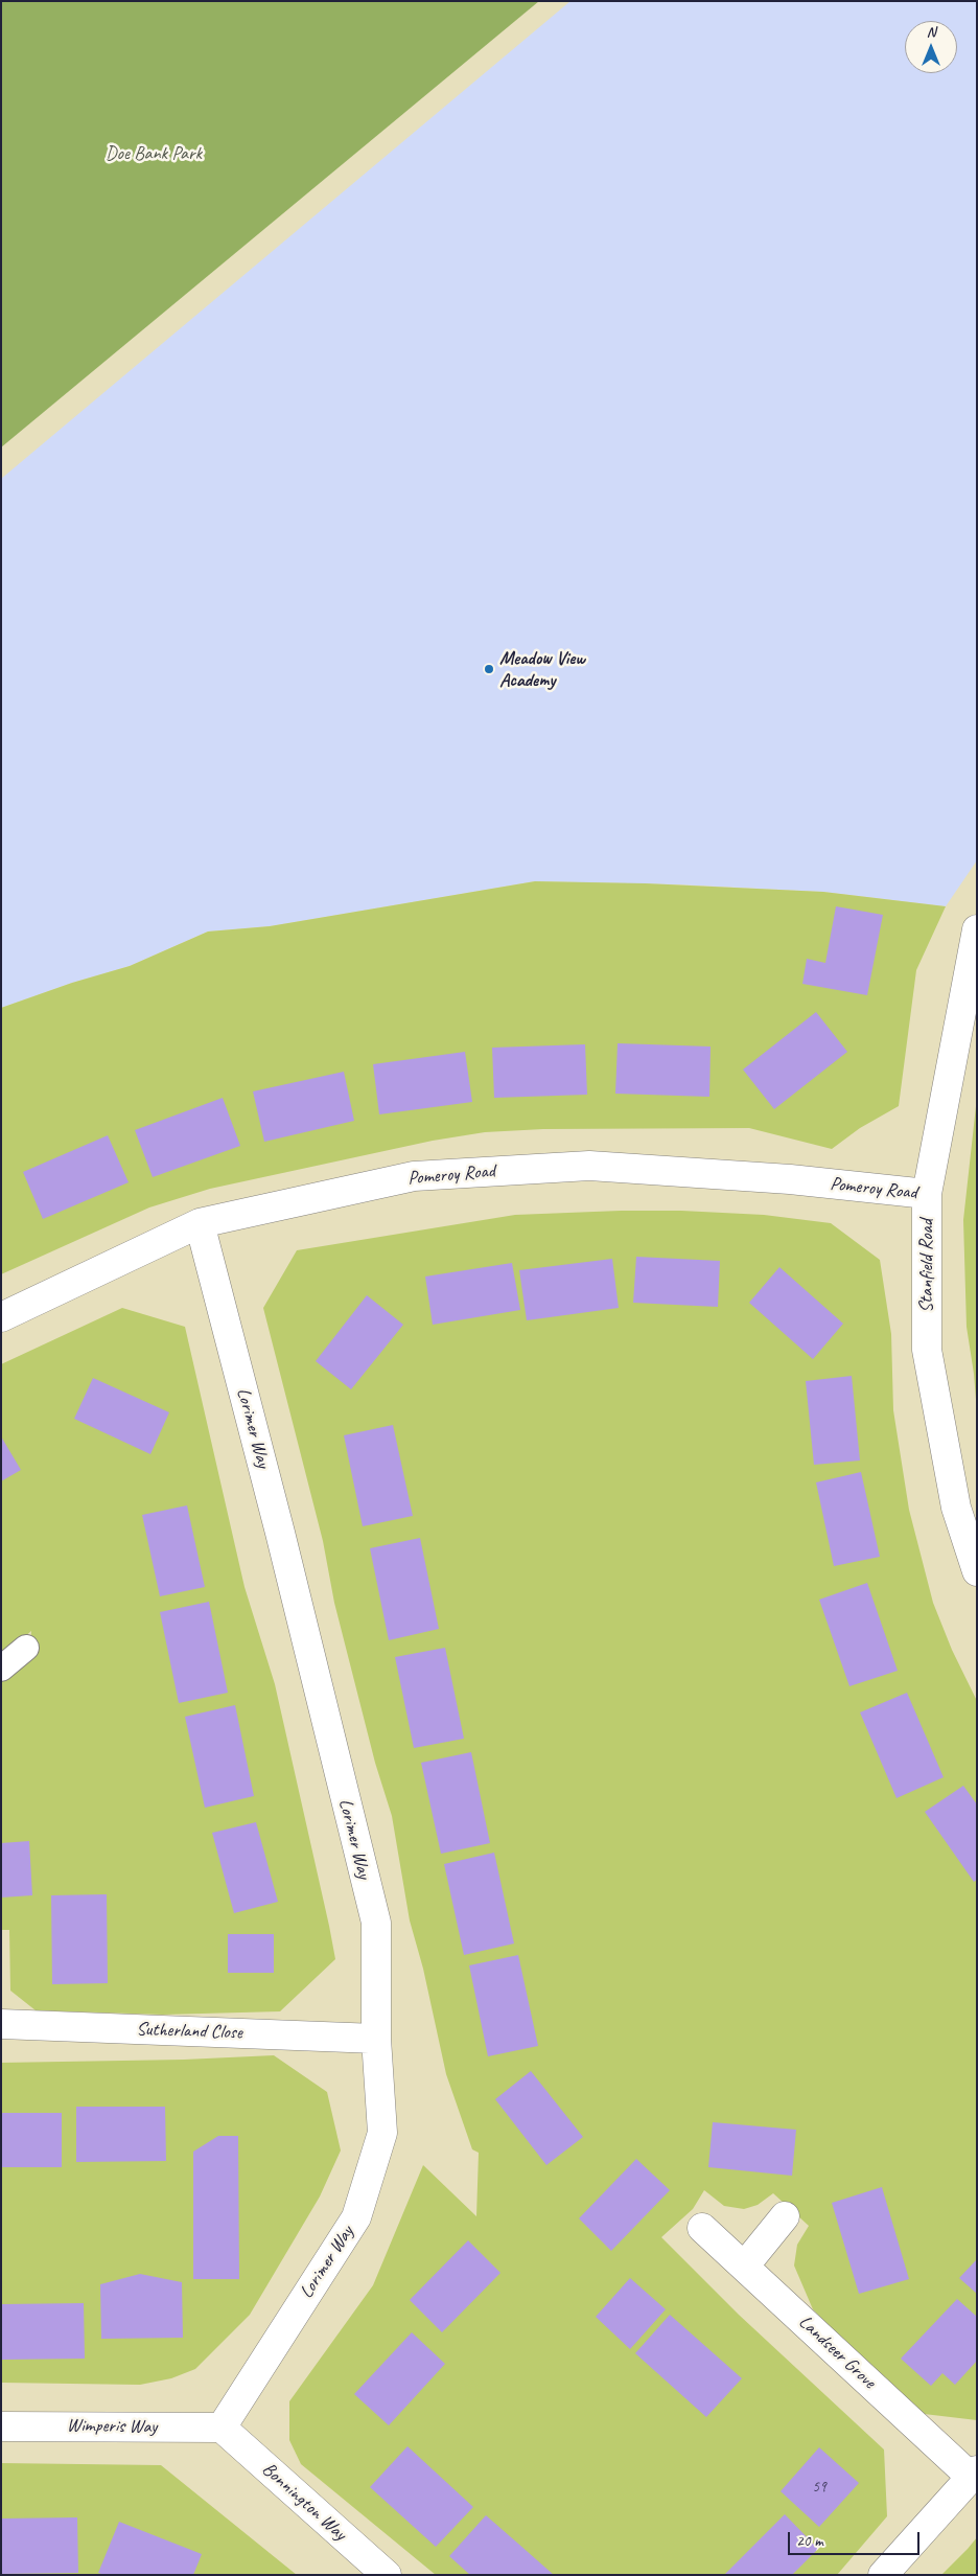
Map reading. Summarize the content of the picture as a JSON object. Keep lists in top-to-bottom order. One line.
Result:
{"streets":{"street":["Pomeroy Road","Stanfield Road","Lorimer Way","Sutherland Close","Landseer Grove","Wimperis Way","Bonnington Way"]},"crossings":[["Pomeroy Road","Stanfield Road"],["Pomeroy Road","Lorimer Way"],["Lorimer Way","Sutherland Close"],["Lorimer Way","Wimperis Way"],["Lorimer Way","Bonnington Way"],["Wimperis Way","Bonnington Way"]],"parks":["Doe Bank Park"],"places":["Meadow View Academy"],"house_numbers":["59"],"scale_bar":"20 m","north":"top"}
